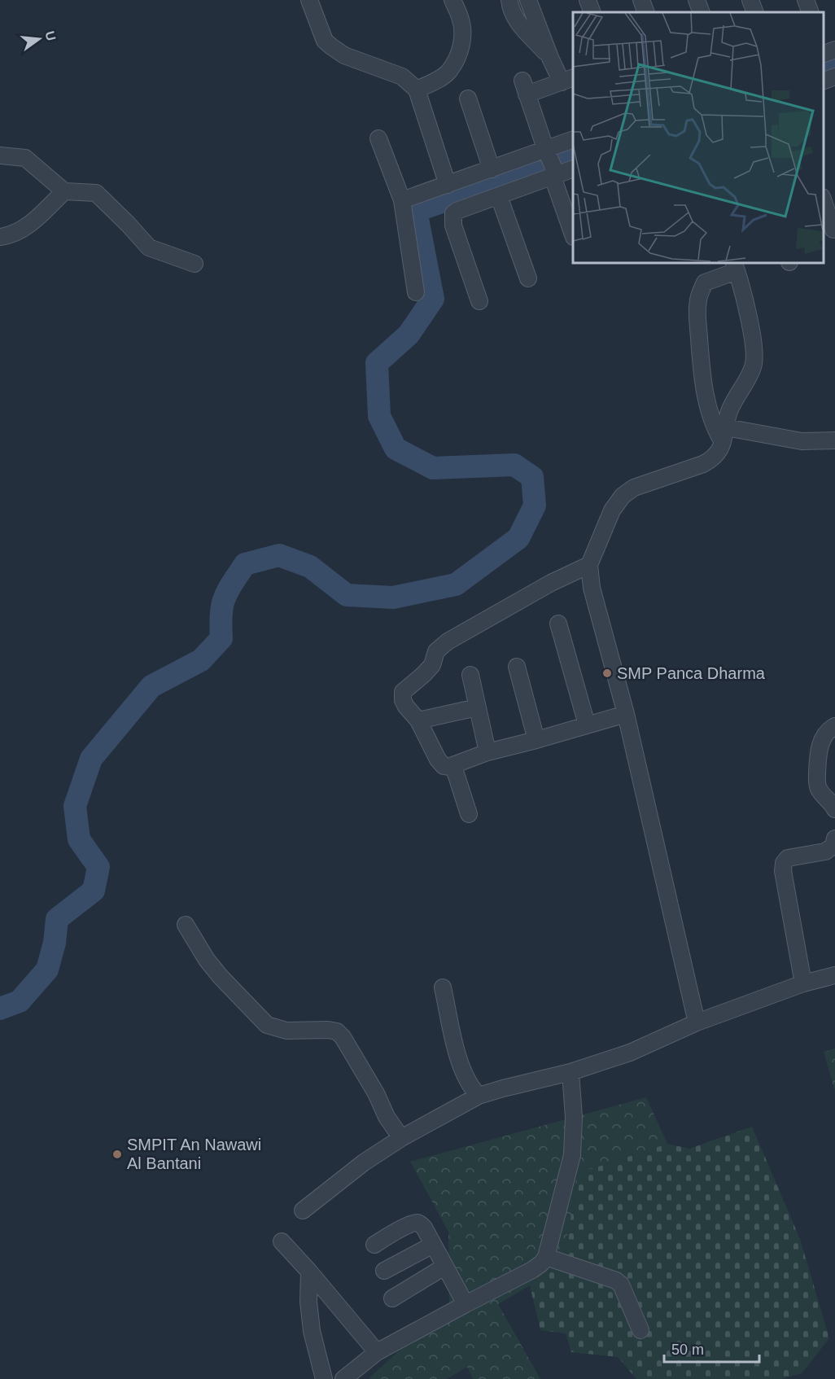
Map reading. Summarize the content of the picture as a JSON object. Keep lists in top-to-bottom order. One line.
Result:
{"places":["SMP Panca Dharma","SMPIT An Nawawi Al Bantani"],"scale_bar":"50 m","north":"right"}
